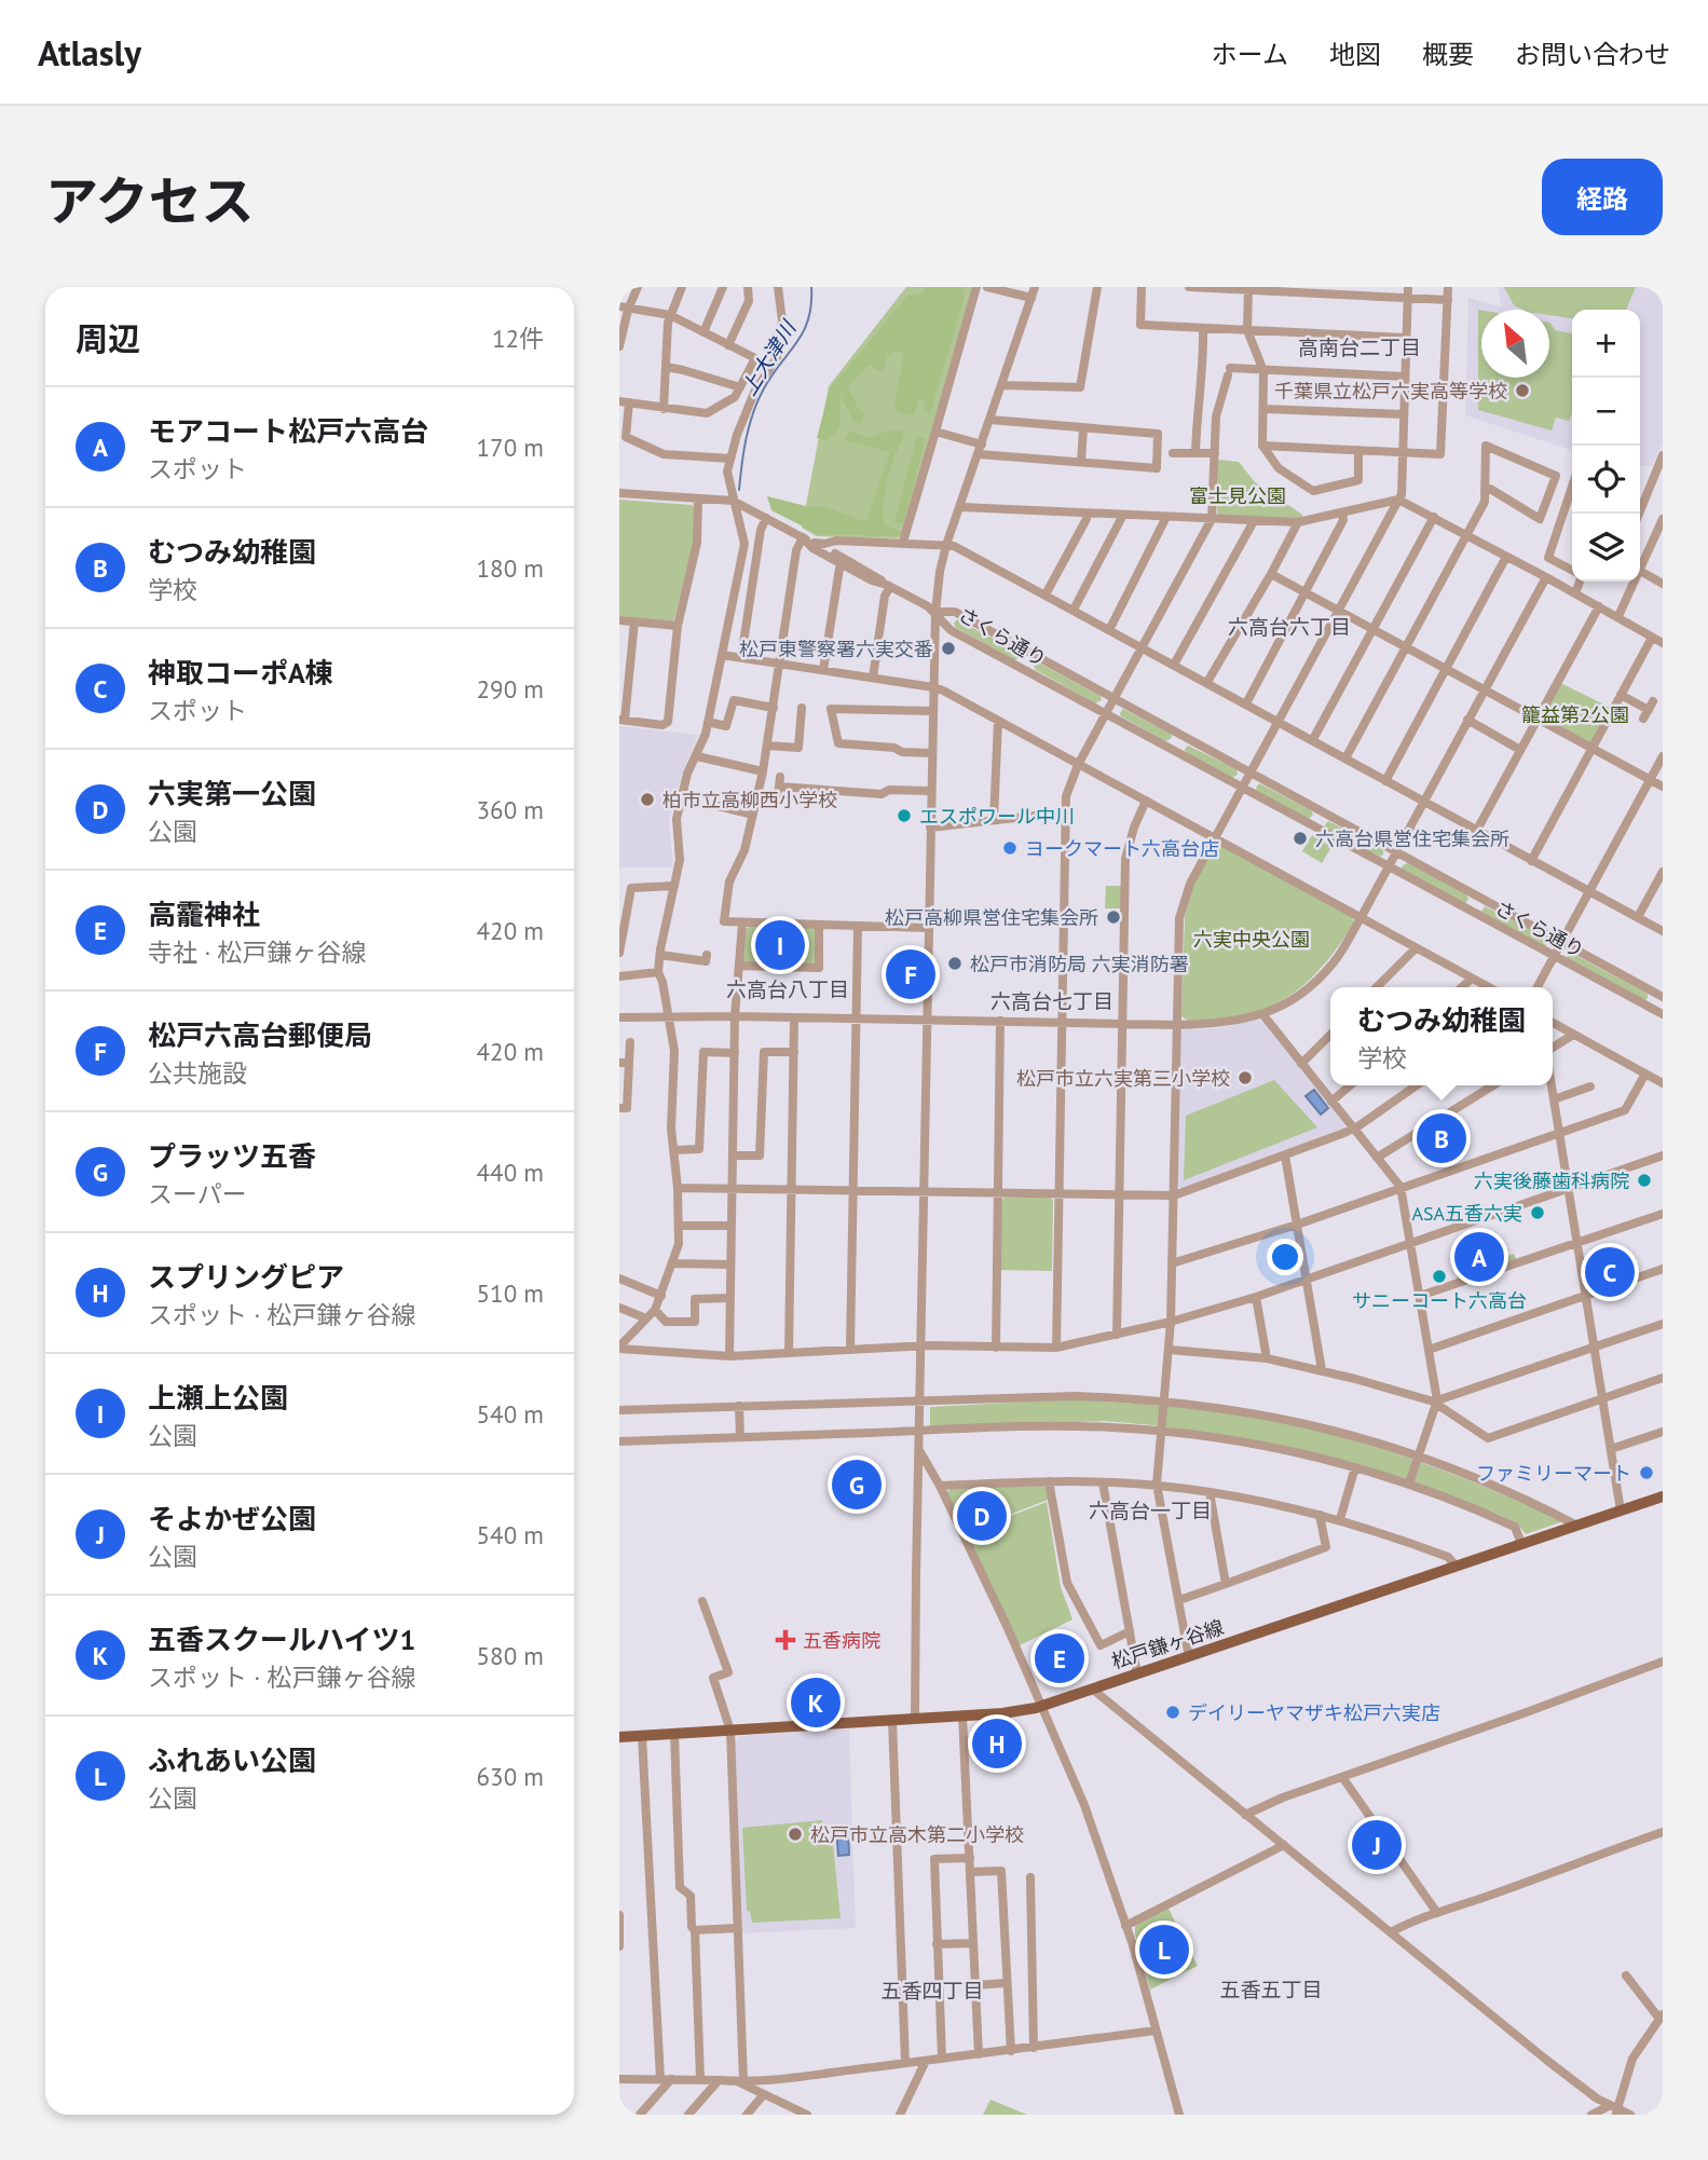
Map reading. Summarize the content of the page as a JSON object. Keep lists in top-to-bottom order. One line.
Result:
{"streets":{"main road":["松戸鎌ヶ谷線"],"street":["さくら通り"]},"districts":["高南台二丁目","六高台六丁目","六高台八丁目","六高台七丁目","六高台一丁目","五香五丁目","五香四丁目"],"water":["上大津川"],"parks":["富士見公園","籠益第2公園","六実中央公園"],"places":{"other":["千葉県立松戸六実高等学校","松戸東警察署六実交番","柏市立高柳西小学校","エスポワール中川","六高台県営住宅集会所","ヨークマート六高台店","松戸高柳県営住宅集会所","松戸市消防局 六実消防署","松戸市立六実第三小学校","六実後藤歯科病院","ASA五香六実","サニーコート六高台","ファミリーマート","デイリーヤマザキ松戸六実店","松戸市立高木第二小学校"],"health":["五香病院"]},"north":"top left","page":{"header":"Atlasly","nav":["ホーム","地図","概要","お問い合わせ"],"title":"アクセス","buttons":"経路","heading":["周辺","12件"],"map_buttons":["+","−"],"list":[{"mark":"A","name":"モアコート松戸六高台","note":"スポット","value":"170 m"},{"mark":"B","name":"むつみ幼稚園","note":"学校","value":"180 m"},{"mark":"C","name":"神取コーポA棟","note":"スポット","value":"290 m"},{"mark":"D","name":"六実第一公園","note":"公園","value":"360 m"},{"mark":"E","name":"高靇神社","note":"寺社 · 松戸鎌ヶ谷線","value":"420 m"},{"mark":"F","name":"松戸六高台郵便局","note":"公共施設","value":"420 m"},{"mark":"G","name":"プラッツ五香","note":"スーパー","value":"440 m"},{"mark":"H","name":"スプリングピア","note":"スポット · 松戸鎌ヶ谷線","value":"510 m"},{"mark":"I","name":"上瀬上公園","note":"公園","value":"540 m"},{"mark":"J","name":"そよかぜ公園","note":"公園","value":"540 m"},{"mark":"K","name":"五香スクールハイツ1","note":"スポット · 松戸鎌ヶ谷線","value":"580 m"},{"mark":"L","name":"ふれあい公園","note":"公園","value":"630 m"}],"pins":["I","F","B","A","C","G","D","E","K","H","J","L"],"popup":["むつみ幼稚園","学校"]}}
